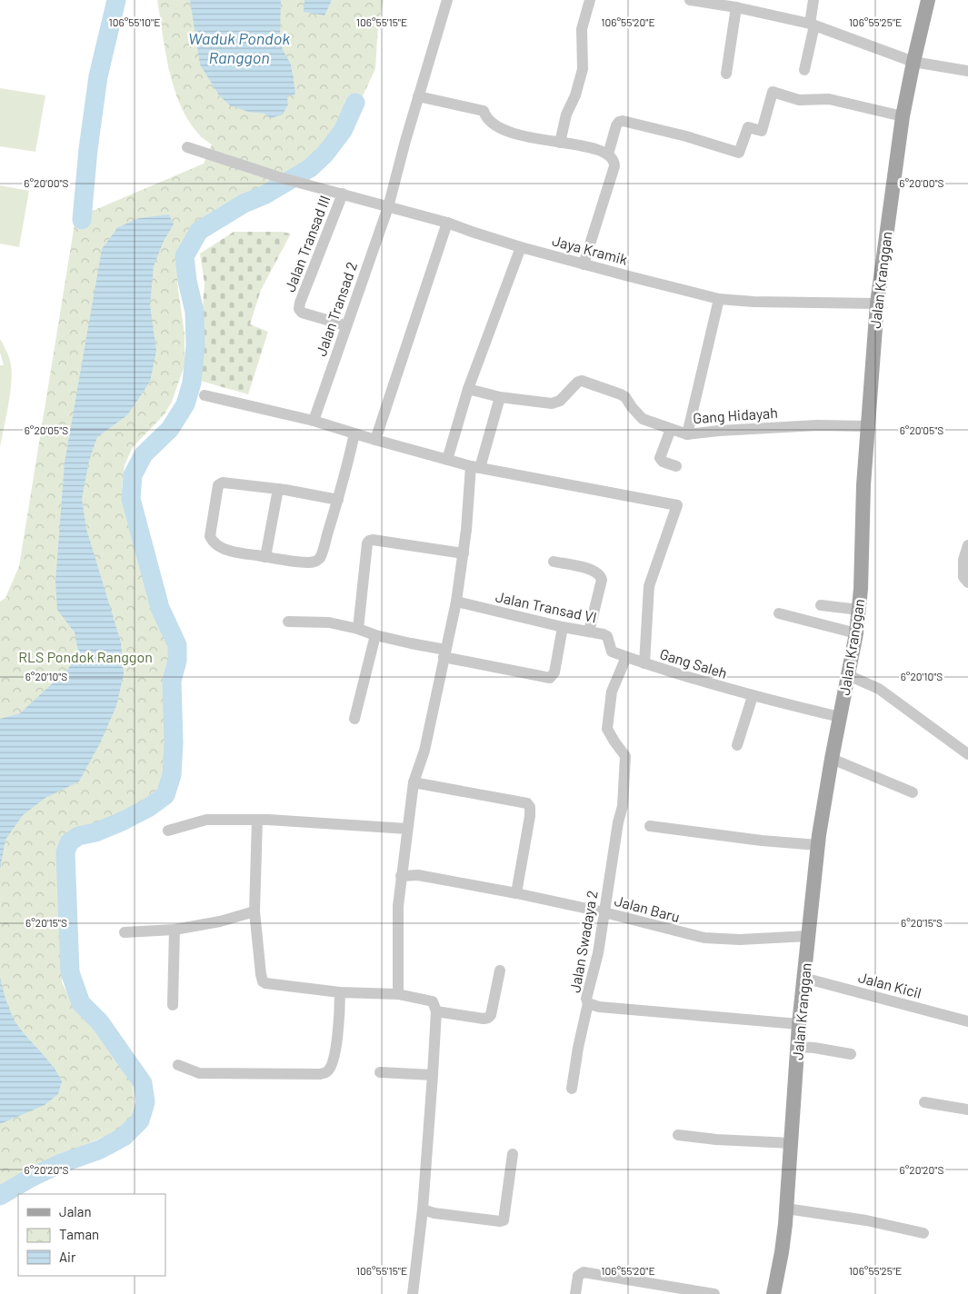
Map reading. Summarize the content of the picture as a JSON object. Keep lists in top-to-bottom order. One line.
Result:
{"streets":{"main road":["Jalan Kranggan"],"street":["Jalan Transad III","Jaya Kramik","Jalan Transad 2","Gang Hidayah","Jalan Transad VI","Gang Saleh","Jalan Baru","Jalan Swadaya 2","Jalan Kicil"]},"crossings":[["Jalan Transad III","Jaya Kramik"],["Jalan Transad III","Jalan Transad 2"],["Jaya Kramik","Jalan Kranggan"],["Jaya Kramik","Jalan Transad 2"],["Jalan Kranggan","Gang Hidayah"],["Jalan Kranggan","Gang Saleh"],["Jalan Kranggan","Jalan Baru"],["Jalan Kranggan","Jalan Swadaya 2"],["Jalan Kranggan","Jalan Kicil"],["Jalan Transad VI","Gang Saleh"],["Jalan Transad VI","Jalan Swadaya 2"],["Jalan Baru","Jalan Swadaya 2"]],"water":["Waduk Pondok Ranggon"],"parks":["RLS Pondok Ranggon"],"legend":["Jalan","Taman","Air"],"coordinates":["106°55'10\"E","106°55'15\"E","106°55'20\"E","106°55'25\"E","6°20'00\"S","6°20'05\"S","6°20'10\"S","6°20'15\"S","6°20'20\"S"]}
